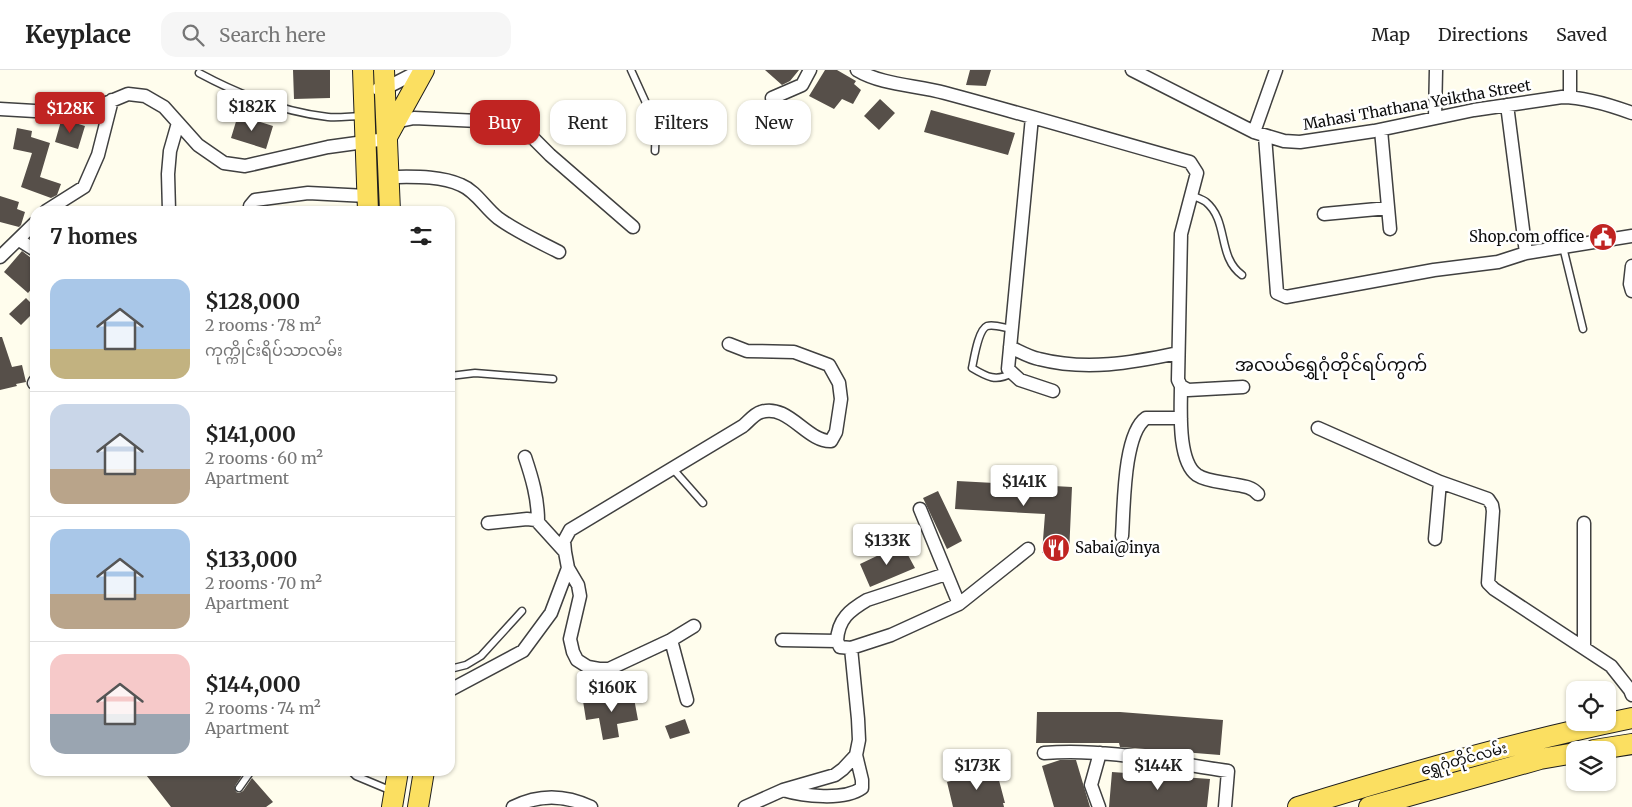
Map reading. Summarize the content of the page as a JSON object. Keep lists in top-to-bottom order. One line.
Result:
{"streets":{"main road":["ရွှေဂုံတိုင်လမ်း"],"street":["Mahasi Thathana Yeiktha Street"]},"districts":["အလယ်ရွှေဂုံတိုင်ရပ်ကွက်"],"places":{"public building":["Shop.com office"],"restaurant":["Sabai@inya"]},"page":{"header":"Keyplace","search":"Search here","nav":["Map","Directions","Saved"],"price":["$182K","$128K","$141K","$133K","$160K","$173K","$144K"],"chip":["Buy","Rent","Filters","New"],"heading":"7 homes","list":[{"name":"$128,000","note":"2 rooms · 78 m² · ကုက္ကိုင်းရိပ်သာလမ်း"},{"name":"$141,000","note":"2 rooms · 60 m² · Apartment"},{"name":"$133,000","note":"2 rooms · 70 m² · Apartment"},{"name":"$144,000","note":"2 rooms · 74 m² · Apartment"}]}}
